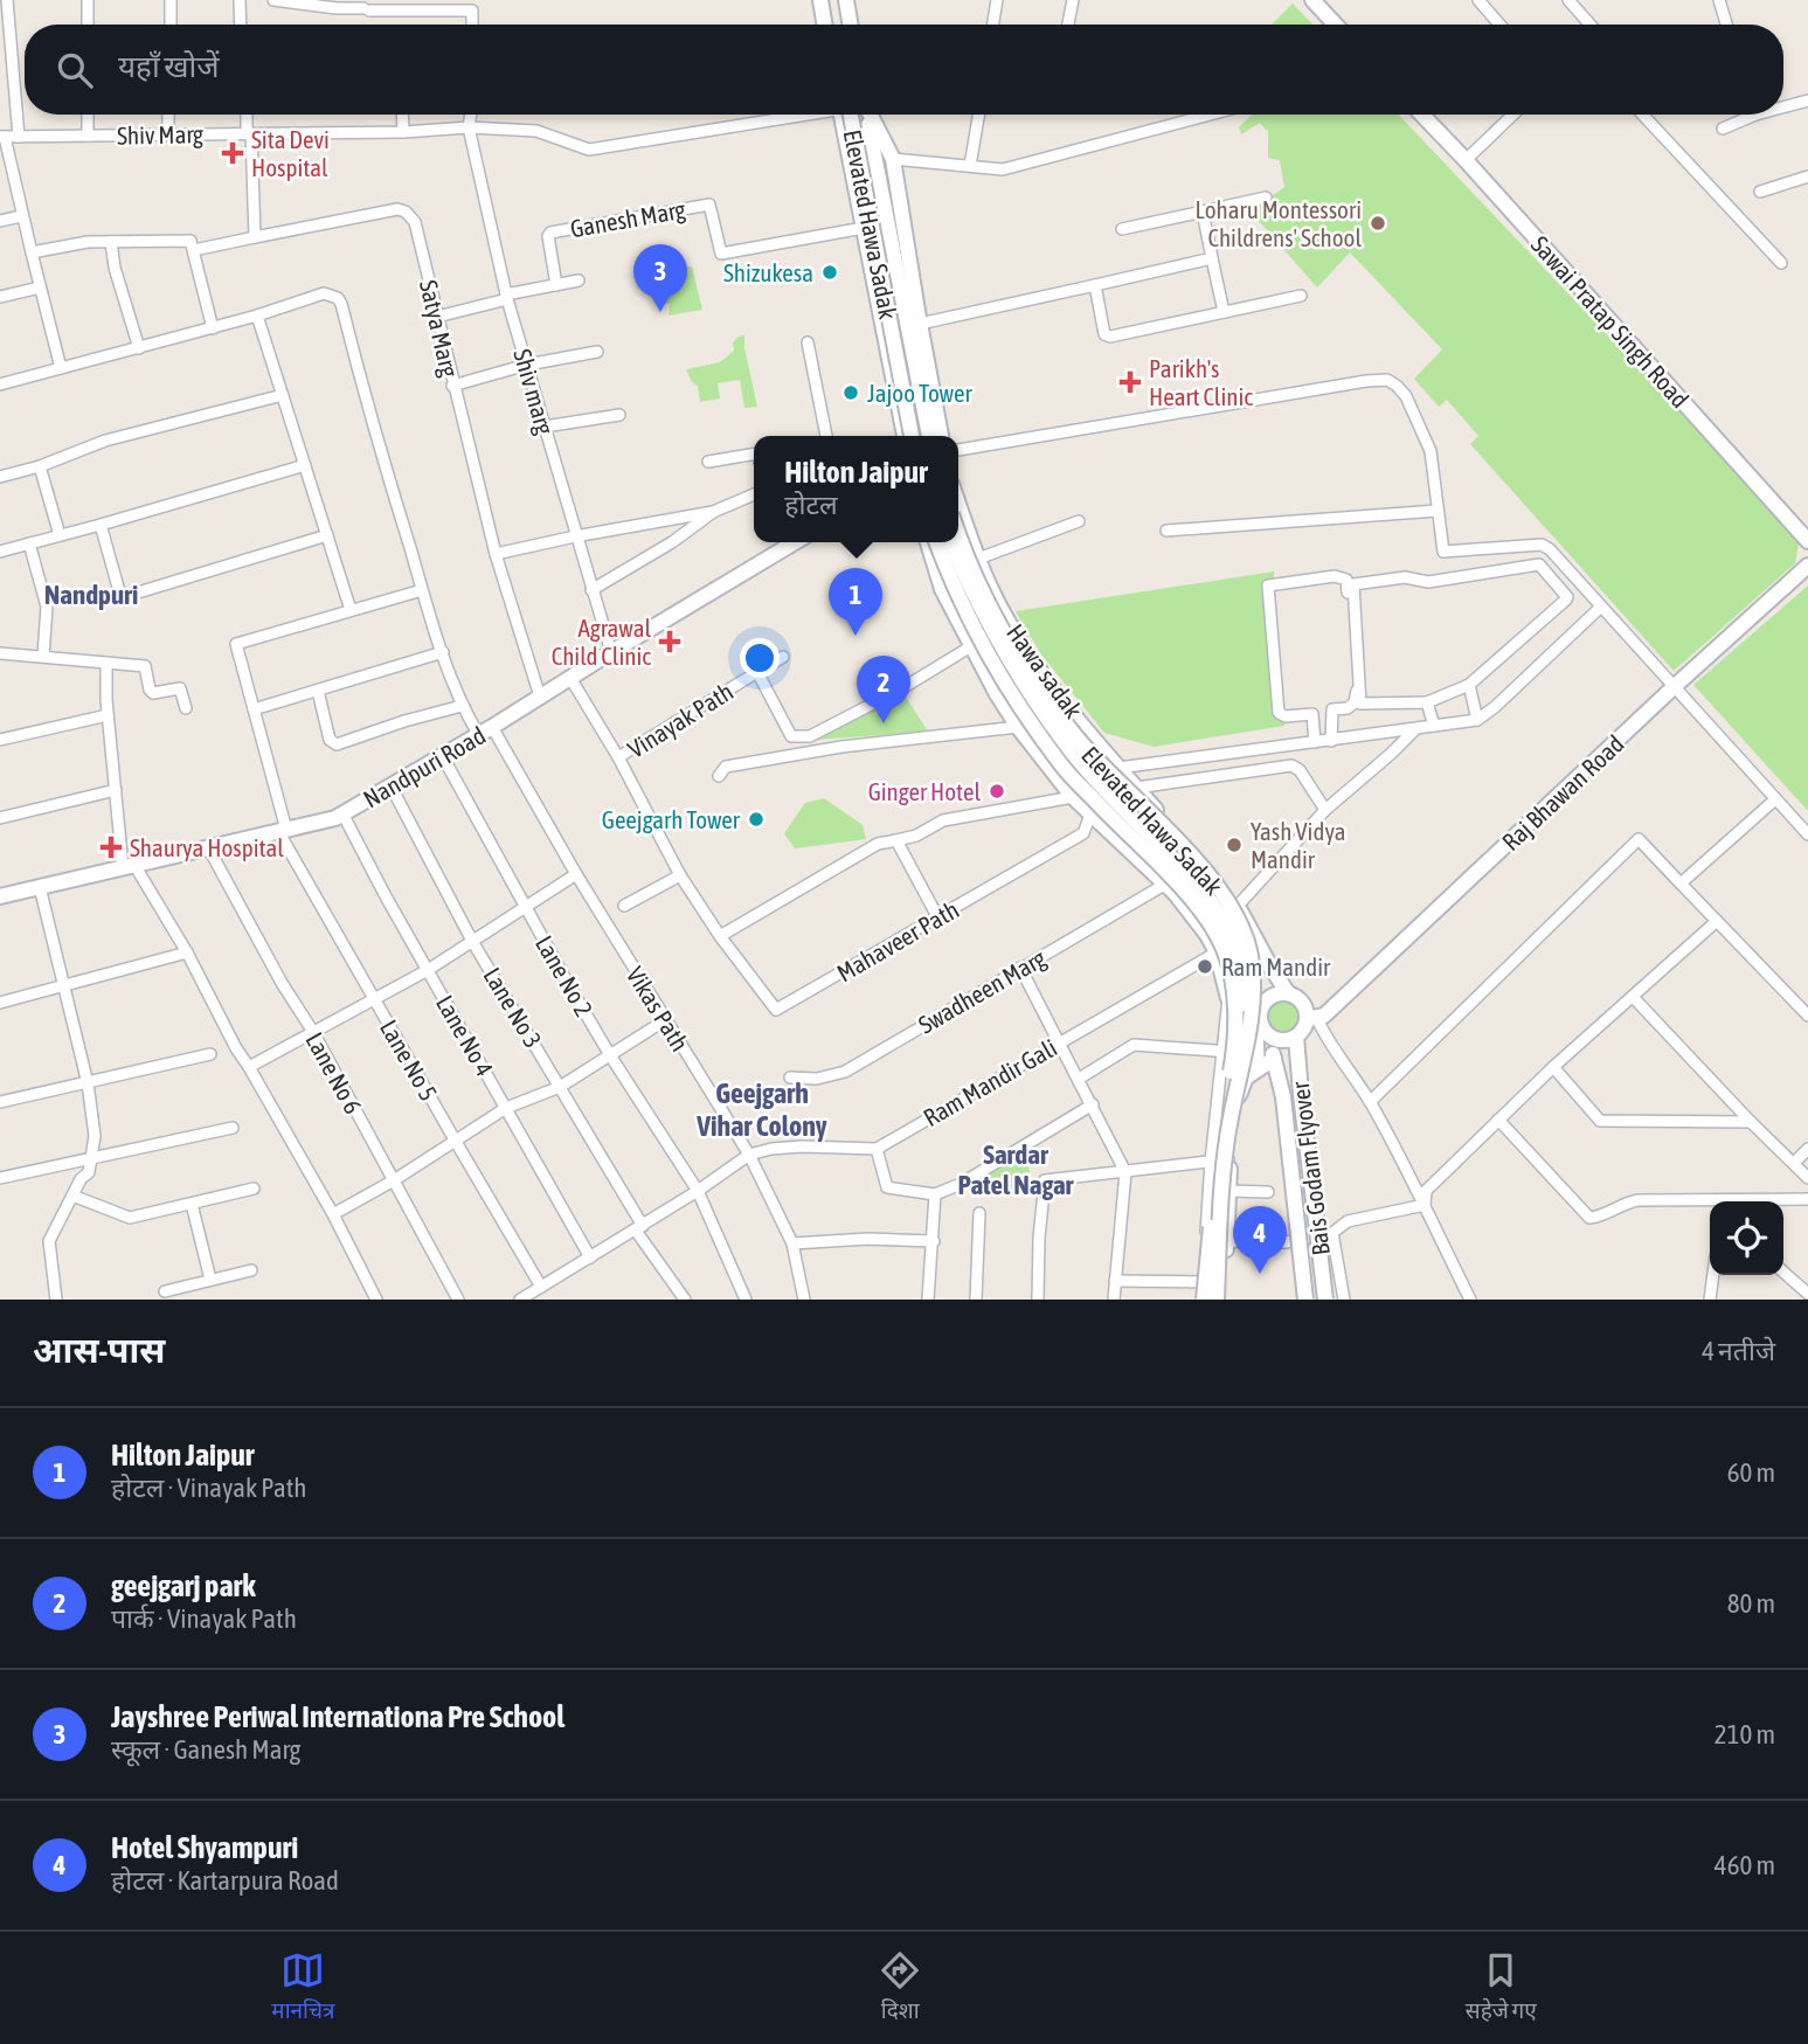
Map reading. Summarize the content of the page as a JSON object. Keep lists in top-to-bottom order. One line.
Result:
{"streets":{"main road":["Elevated Hawa Sadak","Sawai Pratap Singh Road","Hawa sadak","Nandpuri Road","Raj Bhawan Road","Bais Godam Flyover"],"street":["Shiv Marg","Ganesh Marg","Satya Marg","Shiv marg","Vinayak Path","Mahaveer Path","Lane No 2","Swadheen Marg","Lane No 3","Vikas Path","Lane No 4","Lane No 5","Lane No 6","Ram Mandir Gali"]},"crossings":[["Shiv Marg","Shiv marg"],["Satya Marg","Nandpuri Road"],["Shiv marg","Nandpuri Road"],["Hawa sadak","Vinayak Path"],["Hawa sadak","Raj Bhawan Road"],["Hawa sadak","Mahaveer Path"],["Hawa sadak","Swadheen Marg"],["Hawa sadak","Ram Mandir Gali"],["Hawa sadak","Bais Godam Flyover"],["Nandpuri Road","Lane No 2"],["Nandpuri Road","Lane No 3"],["Nandpuri Road","Vikas Path"],["Nandpuri Road","Lane No 4"],["Nandpuri Road","Lane No 5"],["Nandpuri Road","Lane No 6"],["Raj Bhawan Road","Bais Godam Flyover"]],"districts":["Nandpuri","Geejgarh Vihar Colony","Sardar Patel Nagar"],"places":{"health":["Sita Devi Hospital","Parikh's Heart Clinic","Agrawal Child Clinic","Shaurya Hospital"],"other":["Loharu Montessori Childrens' School","Shizukesa","Jajoo Tower","Ginger Hotel","Geejgarh Tower","Yash Vidya Mandir","Ram Mandir"]},"page":{"search":"यहाँ खोजें","pins":["3","1","2","4"],"popup":["Hilton Jaipur","होटल"],"heading":["आस-पास","4 नतीजे"],"list":[{"mark":"1","name":"Hilton Jaipur","note":"होटल · Vinayak Path","value":"60 m"},{"mark":"2","name":"geejgarj park","note":"पार्क · Vinayak Path","value":"80 m"},{"mark":"3","name":"Jayshree Periwal Internationa Pre School","note":"स्कूल · Ganesh Marg","value":"210 m"},{"mark":"4","name":"Hotel Shyampuri","note":"होटल · Kartarpura Road","value":"460 m"}],"nav":["मानचित्र","दिशा","सहेजे गए"]}}
